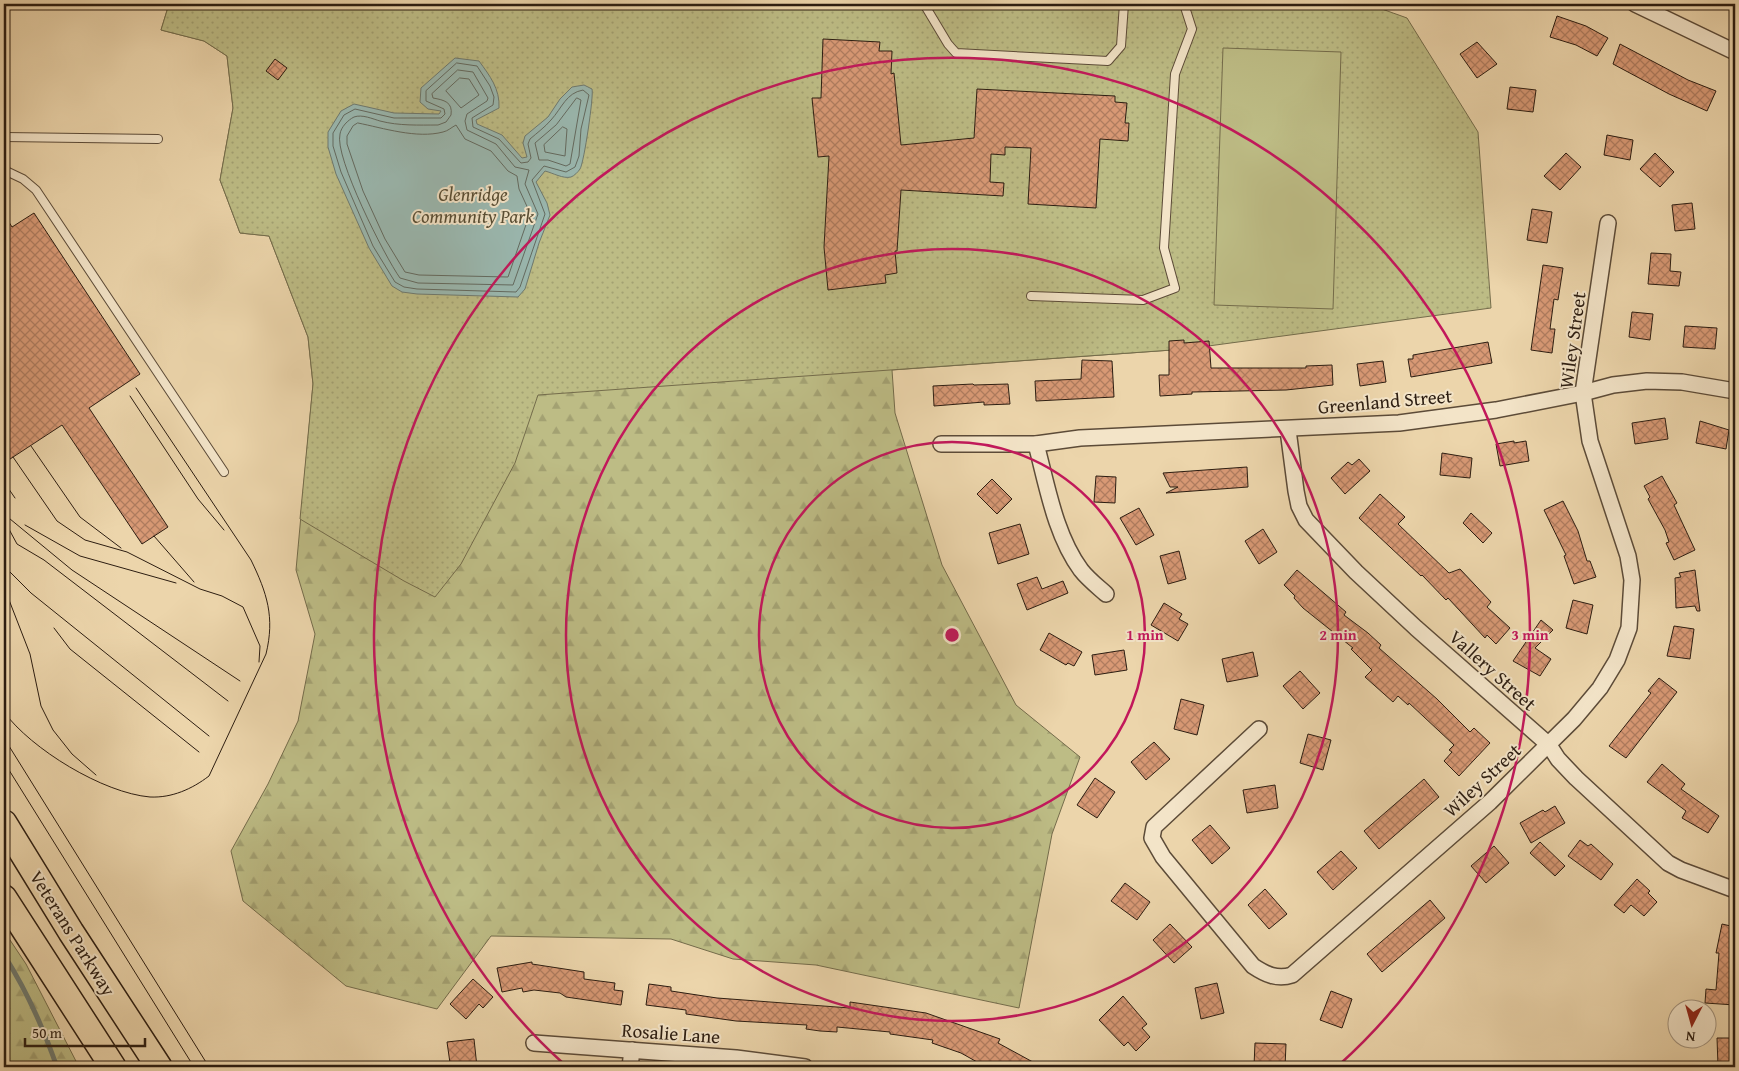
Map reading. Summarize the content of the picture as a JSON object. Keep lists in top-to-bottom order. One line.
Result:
{"streets":{"main road":["Veterans Parkway"],"street":["Wiley Street","Greenland Street","Vallery Street","Rosalie Lane"]},"crossings":[["Wiley Street","Greenland Street"],["Wiley Street","Vallery Street"],["Greenland Street","Vallery Street"]],"parks":["Glenridge Community Park"],"scale_bar":"50 m","north":"bottom","rings":["1 min","2 min","3 min"]}
